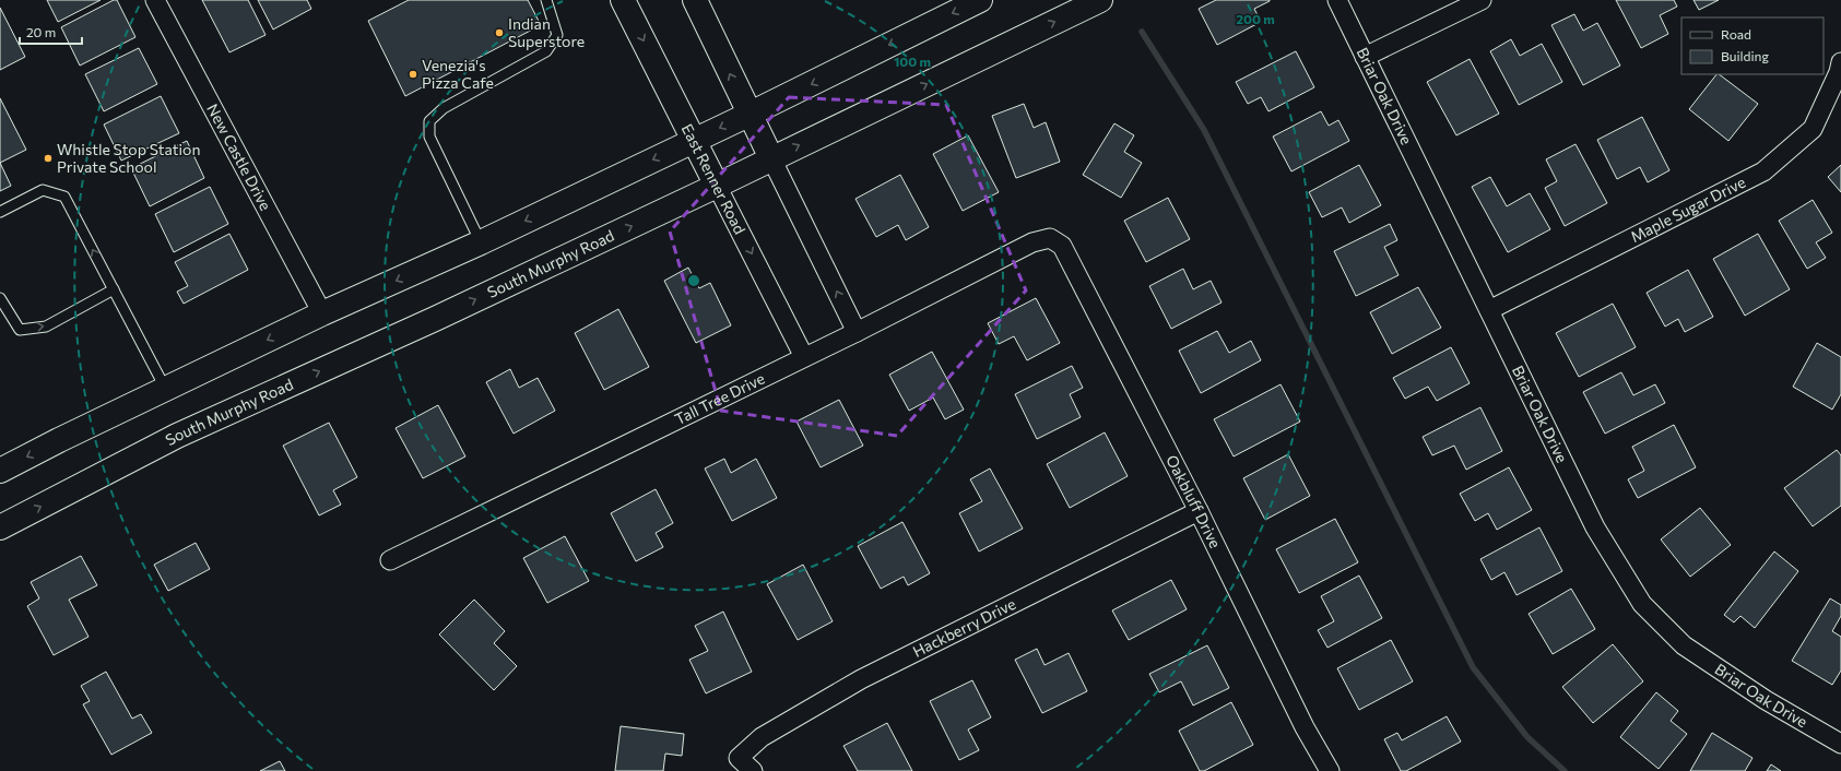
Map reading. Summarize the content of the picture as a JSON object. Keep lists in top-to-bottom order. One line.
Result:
{"streets":{"main road":["East Renner Road","South Murphy Road"],"street":["Briar Oak Drive","New Castle Drive","Maple Sugar Drive","Tall Tree Drive","Oakbluff Drive","Hackberry Drive"]},"crossings":[["Briar Oak Drive","Maple Sugar Drive"],["East Renner Road","South Murphy Road"],["East Renner Road","Tall Tree Drive"],["Tall Tree Drive","Oakbluff Drive"],["Oakbluff Drive","Hackberry Drive"]],"places":["Indian Superstore","Venezia's Pizza Cafe","Whistle Stop Station Private School"],"legend":["Road","Building"],"scale_bar":"20 m","rings":["200 m","100 m"]}
